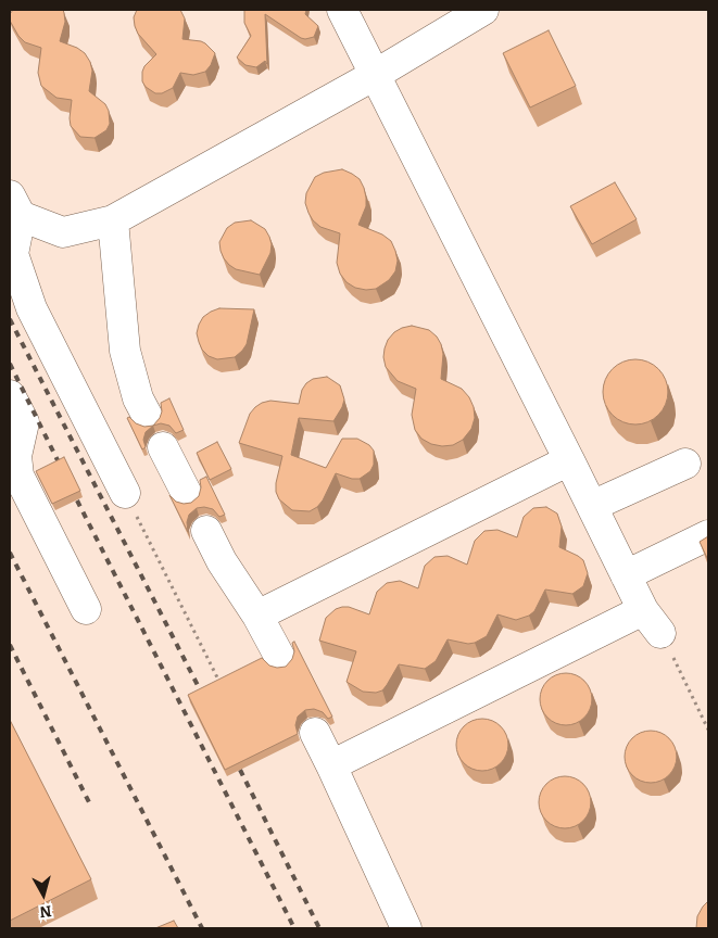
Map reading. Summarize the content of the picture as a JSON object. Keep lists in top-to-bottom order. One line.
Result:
{"north":"bottom"}
